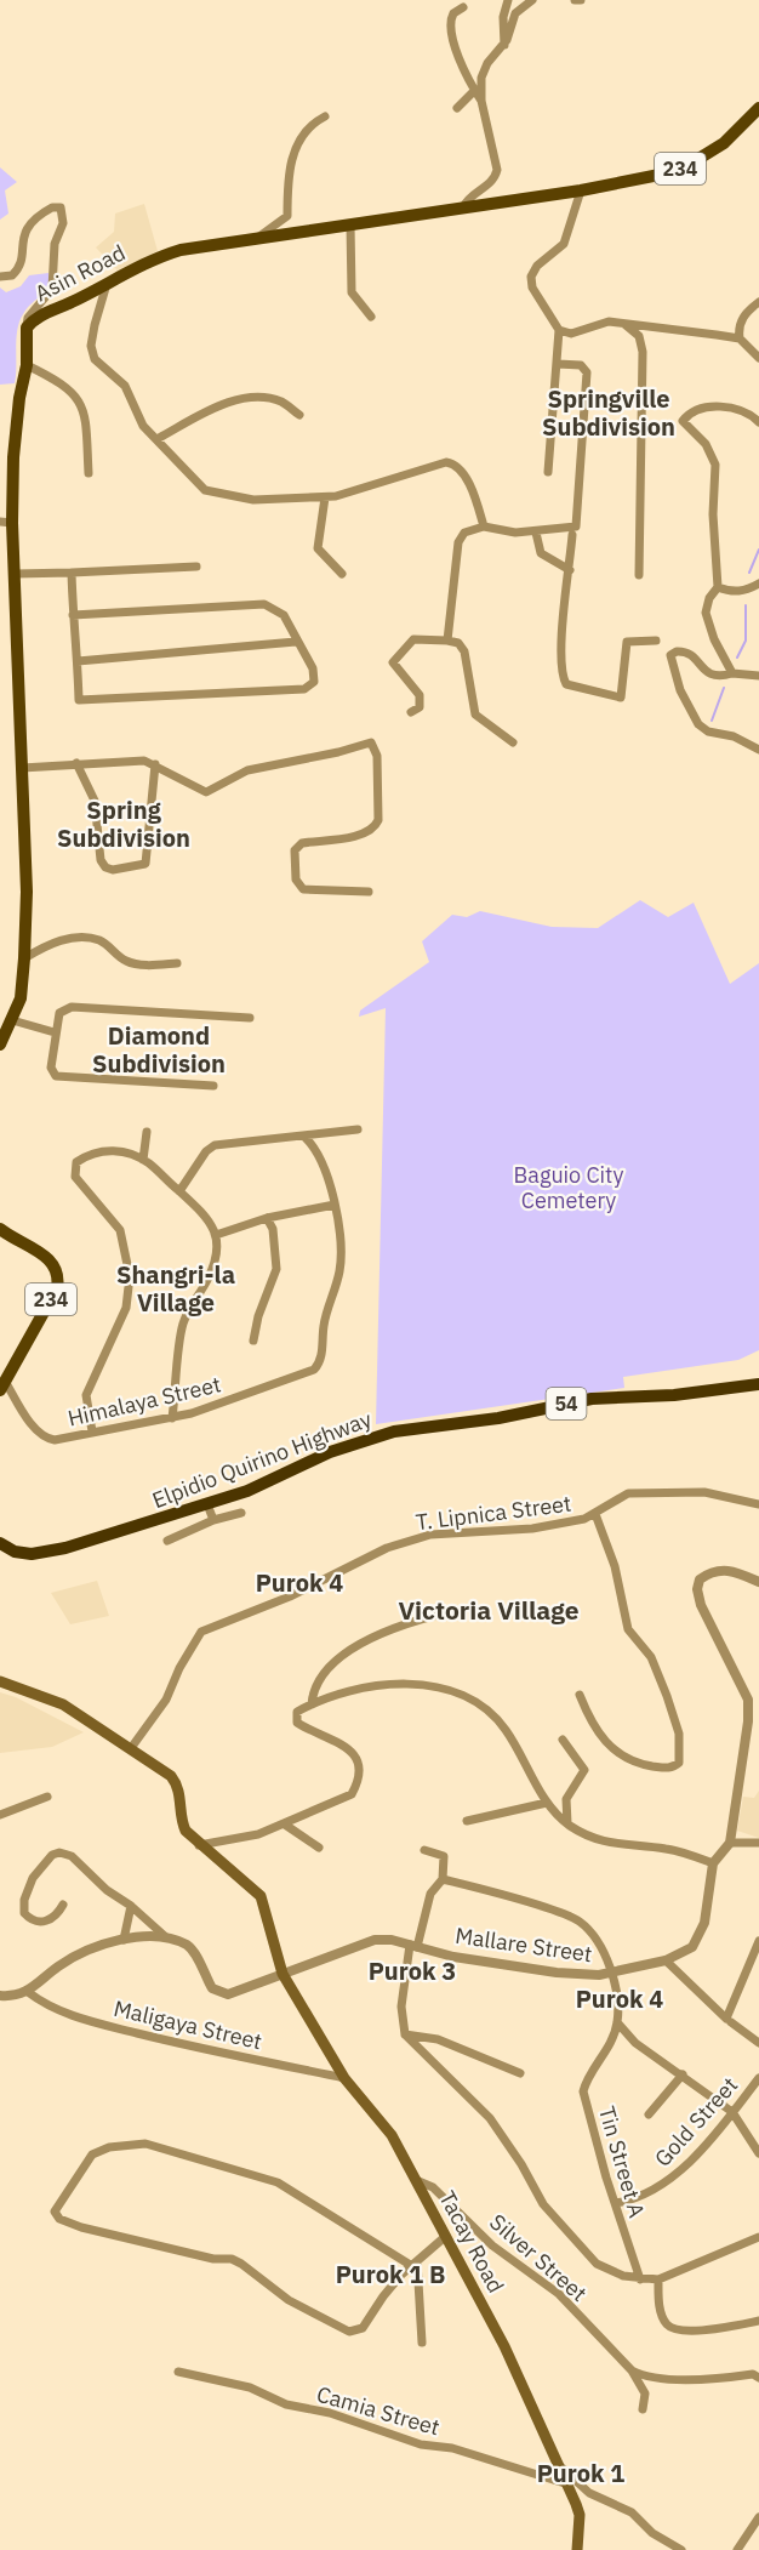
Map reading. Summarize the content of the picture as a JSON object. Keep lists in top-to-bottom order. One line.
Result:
{"streets":{"highway":["54","Elpidio Quirino Highway"],"main road":["234","Asin Road","Tacay Road"],"street":["Himalaya Street","T. Lipnica Street","Mallare Street","Maligaya Street","Gold Street","Tin Street A","Silver Street","Camia Street"]},"crossings":[["234","Himalaya Street"],["T. Lipnica Street","Tacay Road"],["Mallare Street","Tin Street A"],["Mallare Street","Tacay Road"],["Maligaya Street","Tacay Road"],["Gold Street","Tin Street A"],["Tacay Road","Silver Street"],["Tacay Road","Camia Street"]],"districts":["Springville Subdivision","Spring Subdivision","Diamond Subdivision","Shangri-la Village","Purok 4","Victoria Village","Purok 3","Purok 4","Purok 1 B","Purok 1"],"parks":["Baguio City Cemetery"]}
